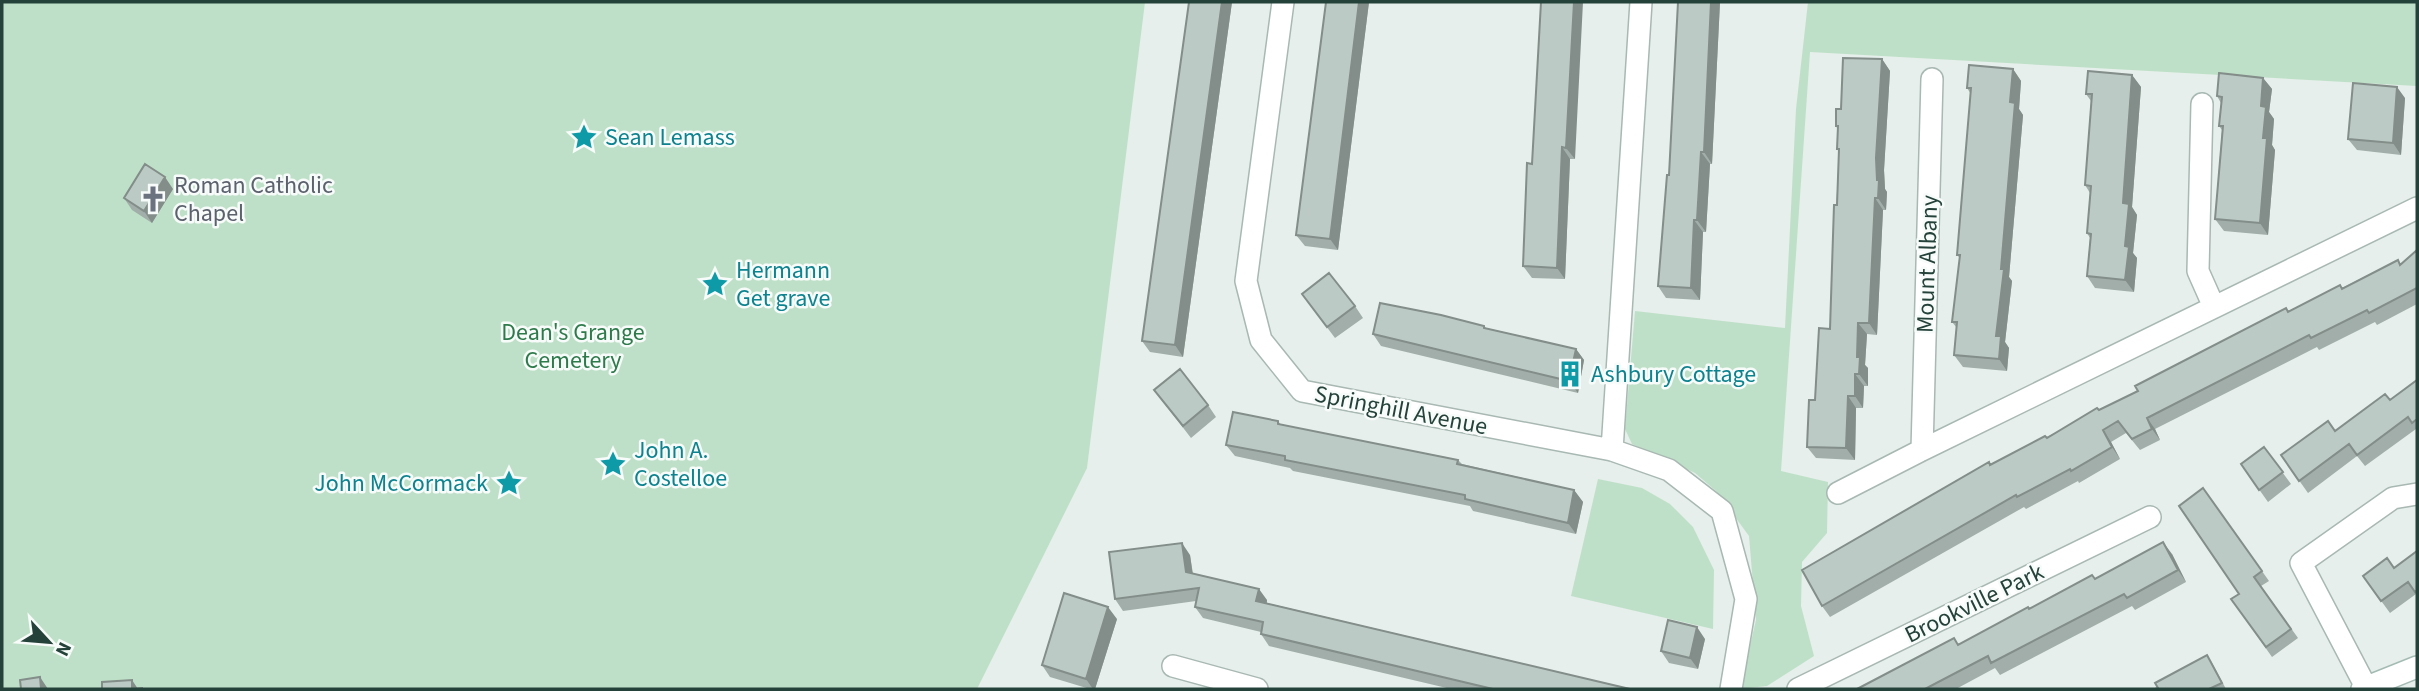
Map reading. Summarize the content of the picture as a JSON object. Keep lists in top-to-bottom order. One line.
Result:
{"streets":{"street":["Mount Albany","Springhill Avenue","Brookville Park"]},"parks":["Dean's Grange Cemetery"],"places":{"place":["Sean Lemass","Hermann Get grave","John A. Costelloe","John McCormack"],"church":["Roman Catholic Chapel"],"building":["Ashbury Cottage"]},"north":"bottom right"}
